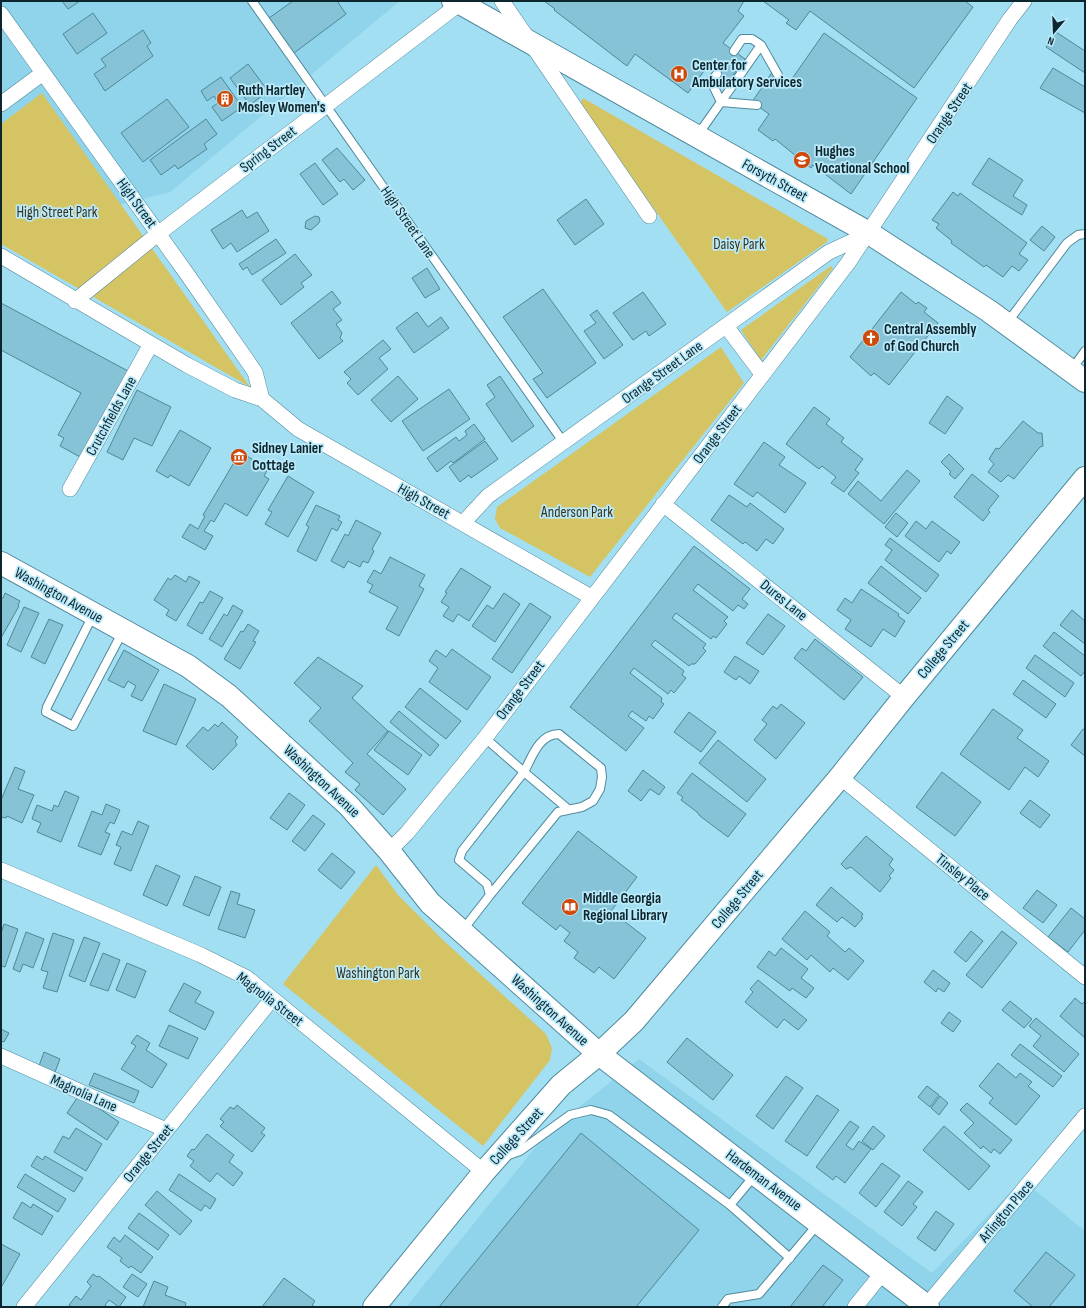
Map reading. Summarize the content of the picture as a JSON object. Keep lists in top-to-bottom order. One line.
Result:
{"streets":{"street":["Orange Street","Spring Street","Forsyth Street","High Street","Orange Street Lane","Crutchfields Lane","Washington Avenue","Dures Lane","College Street","Tinsley Place","Magnolia Street","Magnolia Lane","Hardeman Avenue","Arlington Place"],"lane":["High Street Lane"]},"crossings":[["Orange Street","Forsyth Street"],["Orange Street","High Street"],["Orange Street","Orange Street Lane"],["Orange Street","Washington Avenue"],["Orange Street","Dures Lane"],["Orange Street","Magnolia Street"],["Orange Street","Magnolia Lane"],["Spring Street","Forsyth Street"],["Spring Street","High Street"],["Spring Street","High Street Lane"],["Forsyth Street","Orange Street Lane"],["High Street","Orange Street Lane"],["High Street","Crutchfields Lane"],["High Street Lane","Orange Street Lane"],["Washington Avenue","College Street"],["Washington Avenue","Hardeman Avenue"],["Dures Lane","College Street"],["College Street","Tinsley Place"],["College Street","Magnolia Street"],["College Street","Hardeman Avenue"],["Hardeman Avenue","Arlington Place"]],"parks":["High Street Park","Daisy Park","Anderson Park","Washington Park"],"places":{"hospital":["Center for Ambulatory Services"],"building":["Ruth Hartley Mosley Women's"],"school or university":["Hughes Vocational School"],"church":["Central Assembly of God Church"],"museum":["Sidney Lanier Cottage"],"library":["Middle Georgia Regional Library"]},"north":"bottom"}
